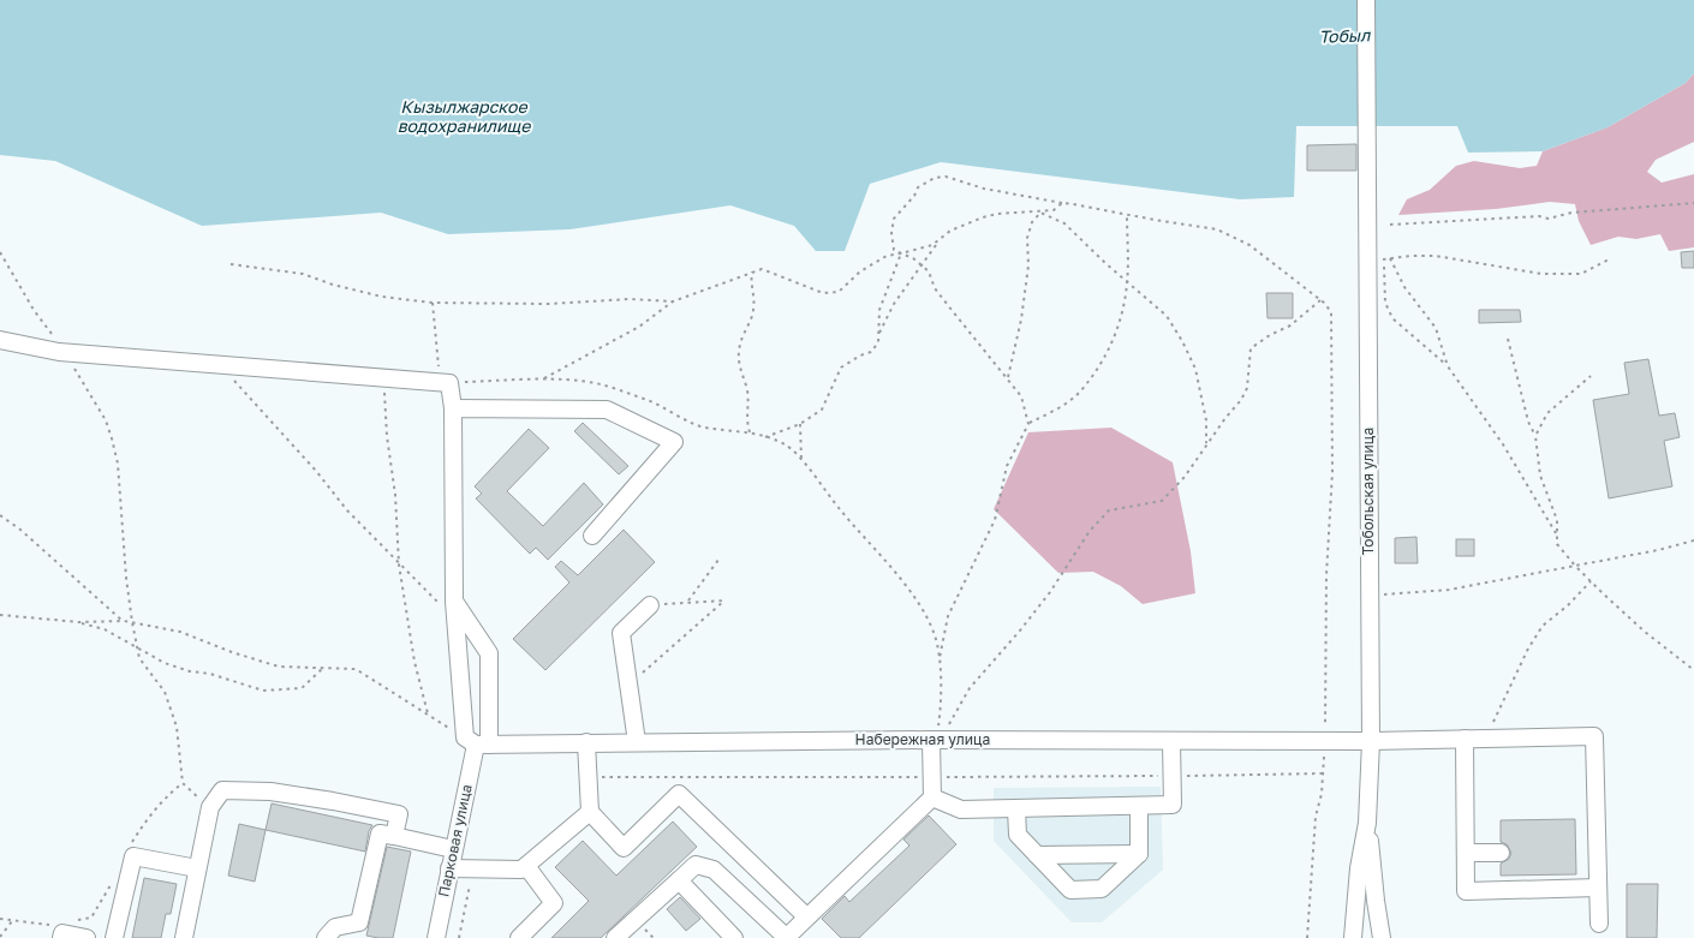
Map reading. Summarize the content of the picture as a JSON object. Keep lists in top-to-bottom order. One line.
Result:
{"streets":{"street":["Тобольская улица","Набережная улица","Парковая улица"]},"crossings":[["Тобольская улица","Набережная улица"],["Набережная улица","Парковая улица"]],"water":["Тобыл","Кызылжарское водохранилище"]}
